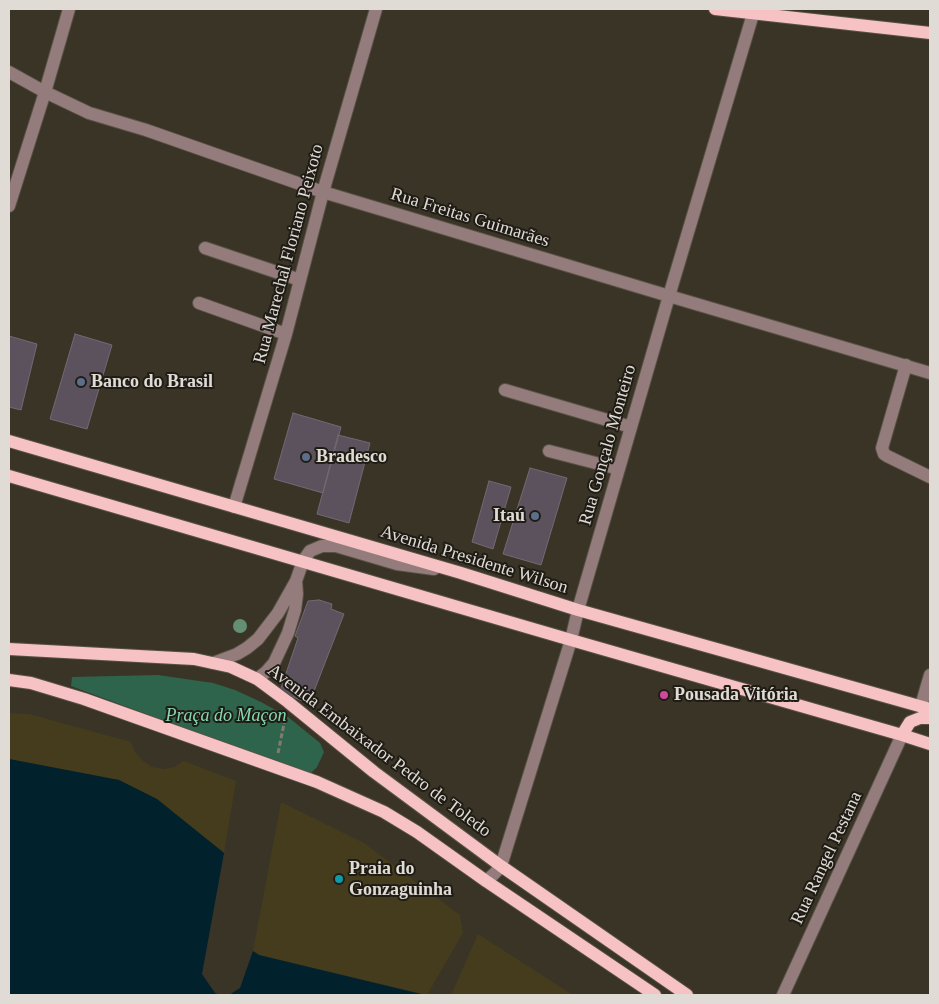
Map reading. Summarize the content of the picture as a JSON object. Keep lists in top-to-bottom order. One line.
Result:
{"streets":{"main road":["Avenida Presidente Wilson","Avenida Embaixador Pedro de Toledo"],"street":["Rua Freitas Guimarães","Rua Marechal Floriano Peixoto","Rua Gonçalo Monteiro","Rua Rangel Pestana"]},"crossings":[["Rua Freitas Guimarães","Rua Marechal Floriano Peixoto"],["Rua Freitas Guimarães","Rua Gonçalo Monteiro"],["Rua Marechal Floriano Peixoto","Avenida Presidente Wilson"],["Rua Gonçalo Monteiro","Avenida Presidente Wilson"],["Rua Gonçalo Monteiro","Avenida Embaixador Pedro de Toledo"]],"parks":["Praça do Maçon"],"places":["Banco do Brasil","Bradesco","Itaú","Pousada Vitória","Praia do Gonzaguinha"]}
